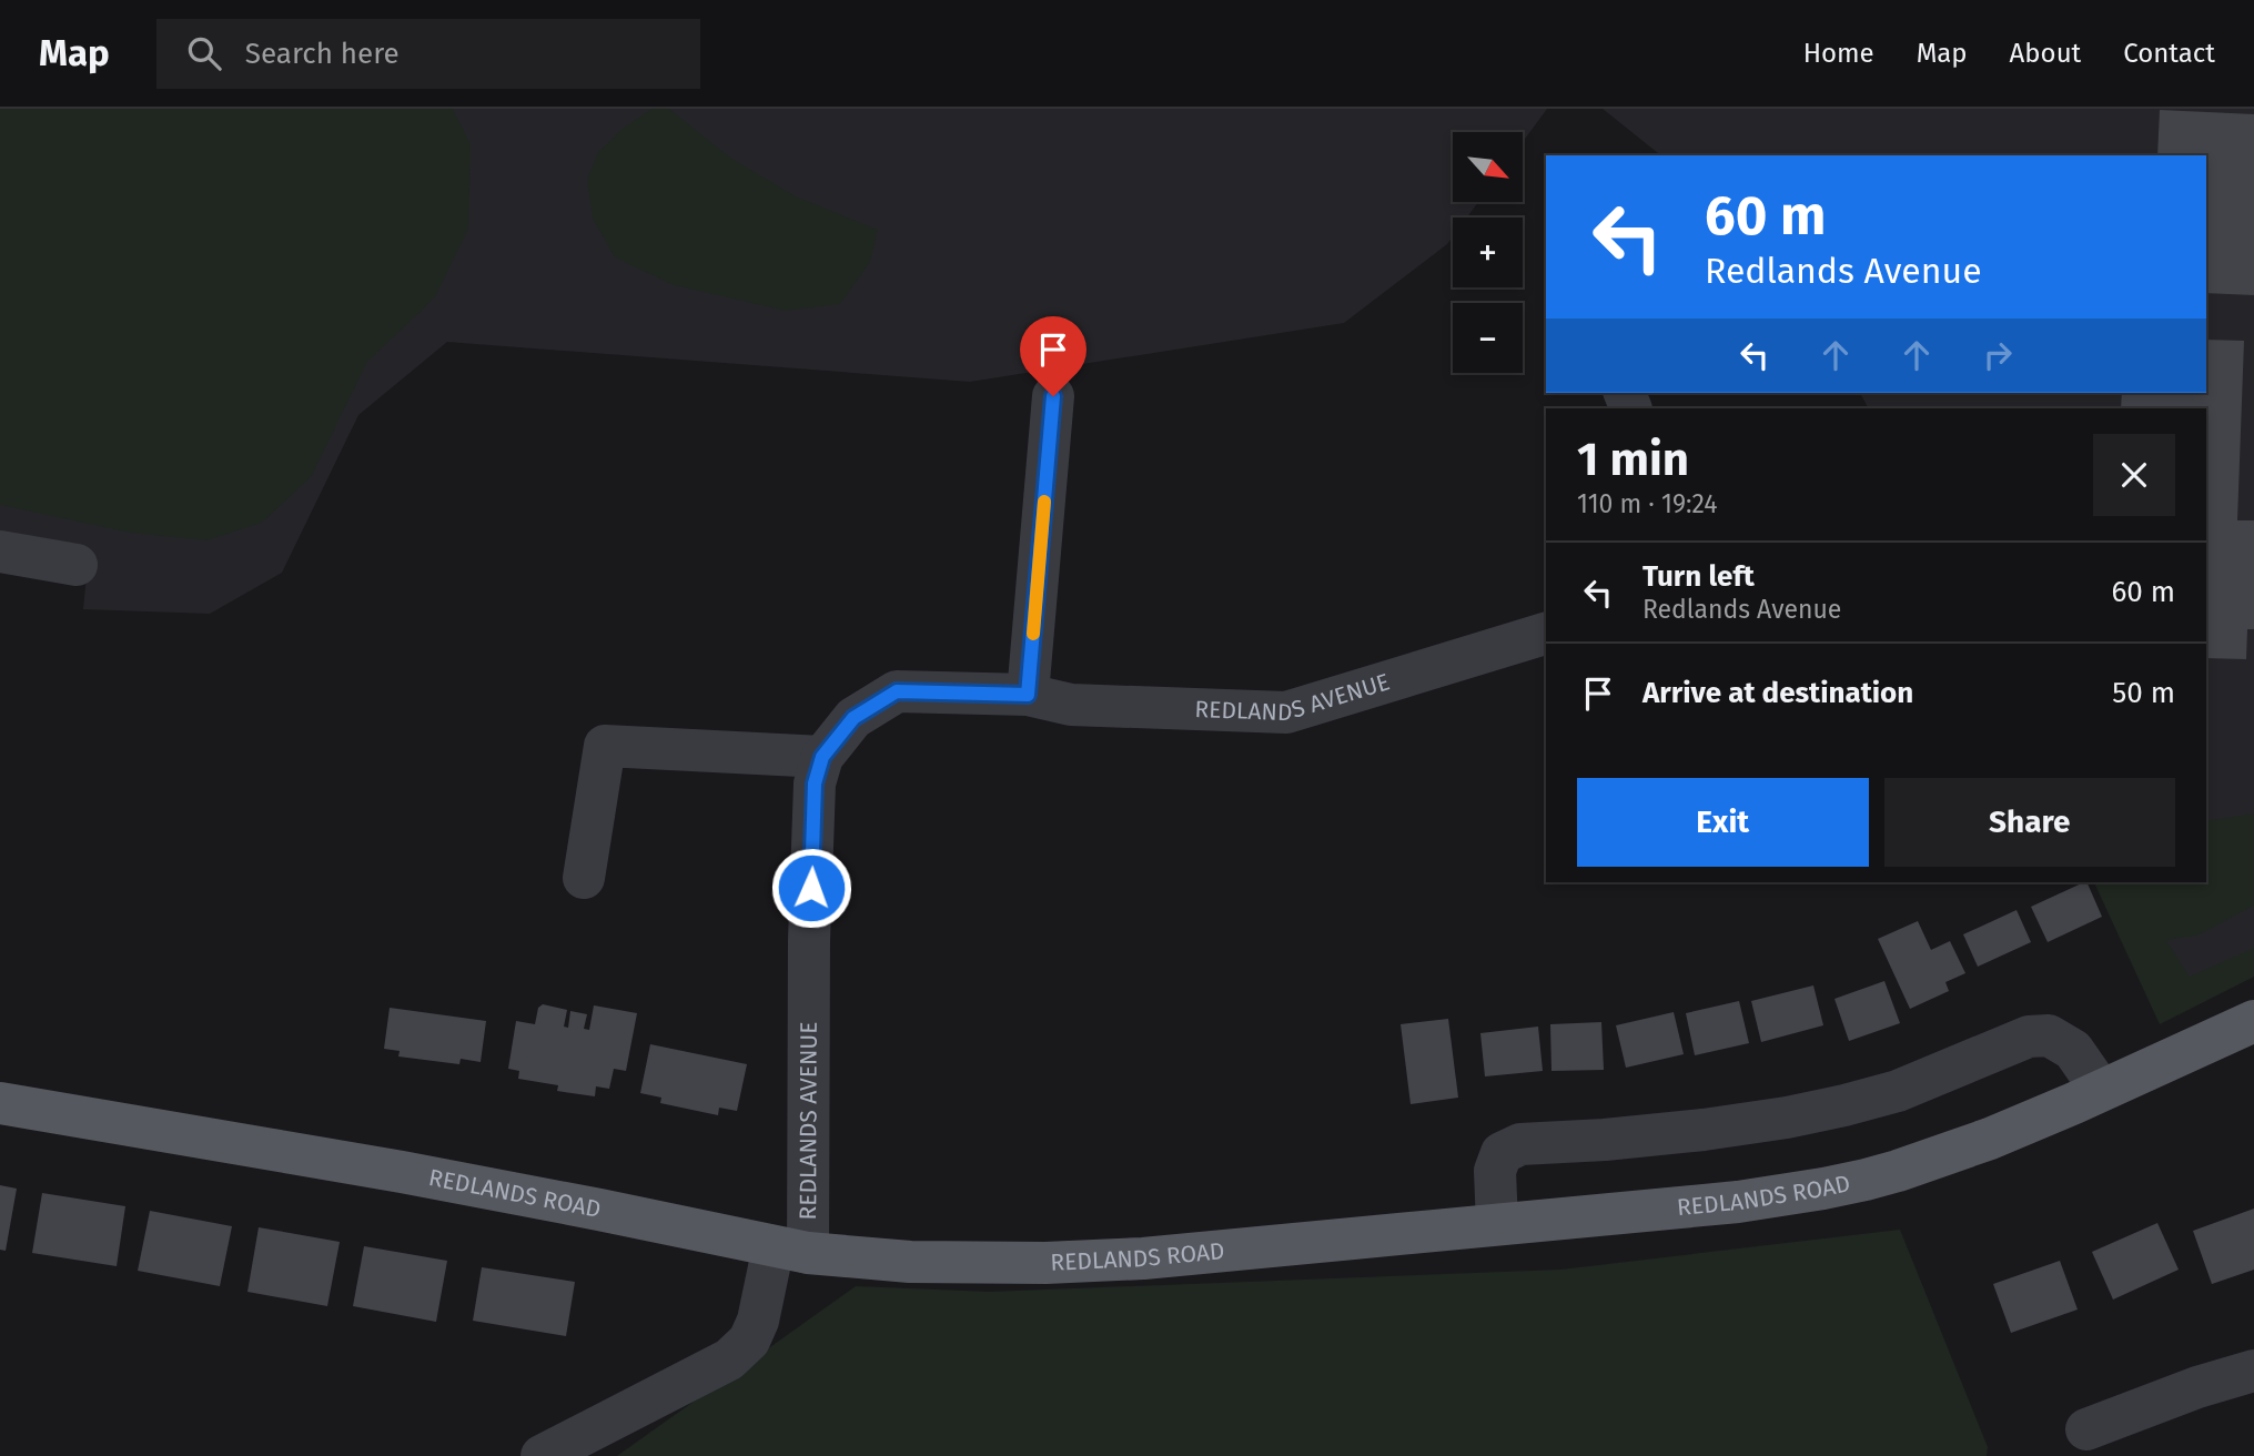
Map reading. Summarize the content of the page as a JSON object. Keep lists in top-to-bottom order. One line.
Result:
{"streets":{"main road":["REDLANDS ROAD"],"street":["REDLANDS AVENUE"]},"crossings":[["REDLANDS AVENUE","REDLANDS ROAD"]],"north":"bottom right","page":{"header":"Map","search":"Search here","nav":["Home","Map","About","Contact"],"map_buttons":["+","−"],"turn":["60 m","Redlands Avenue"],"heading":["1 min","110 m · 19:24"],"list":[{"name":"Turn left","note":"Redlands Avenue","value":"60 m"},{"name":"Arrive at destination","value":"50 m"}],"buttons":["Exit","Share"]}}
